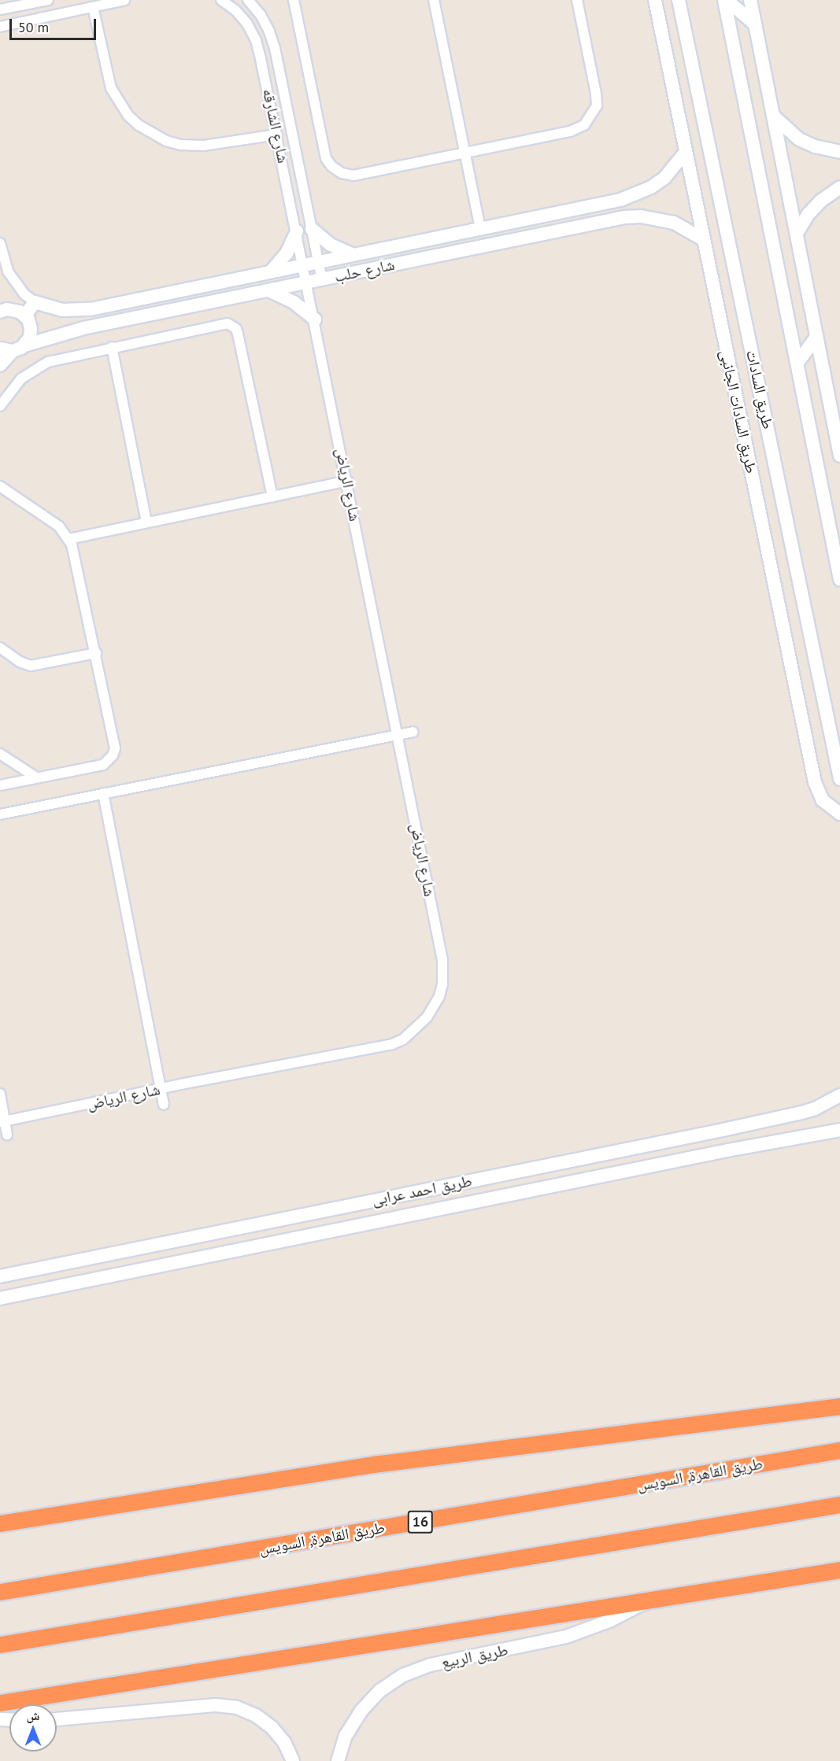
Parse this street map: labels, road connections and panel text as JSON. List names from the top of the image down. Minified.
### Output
{"streets":{"highway":["طريق القاهرة, السويس","16"],"street":["شارع الشارقه","شارع حلب","طريق السادات","طريق السادات الجانبى","شارع الرياض","طريق احمد عرابى","طريق الربيع"]},"crossings":[["شارع الشارقه","شارع حلب"],["شارع الشارقه","شارع الرياض"],["شارع حلب","طريق السادات الجانبى"],["شارع حلب","شارع الرياض"]],"scale_bar":"50 m","north":"top"}
